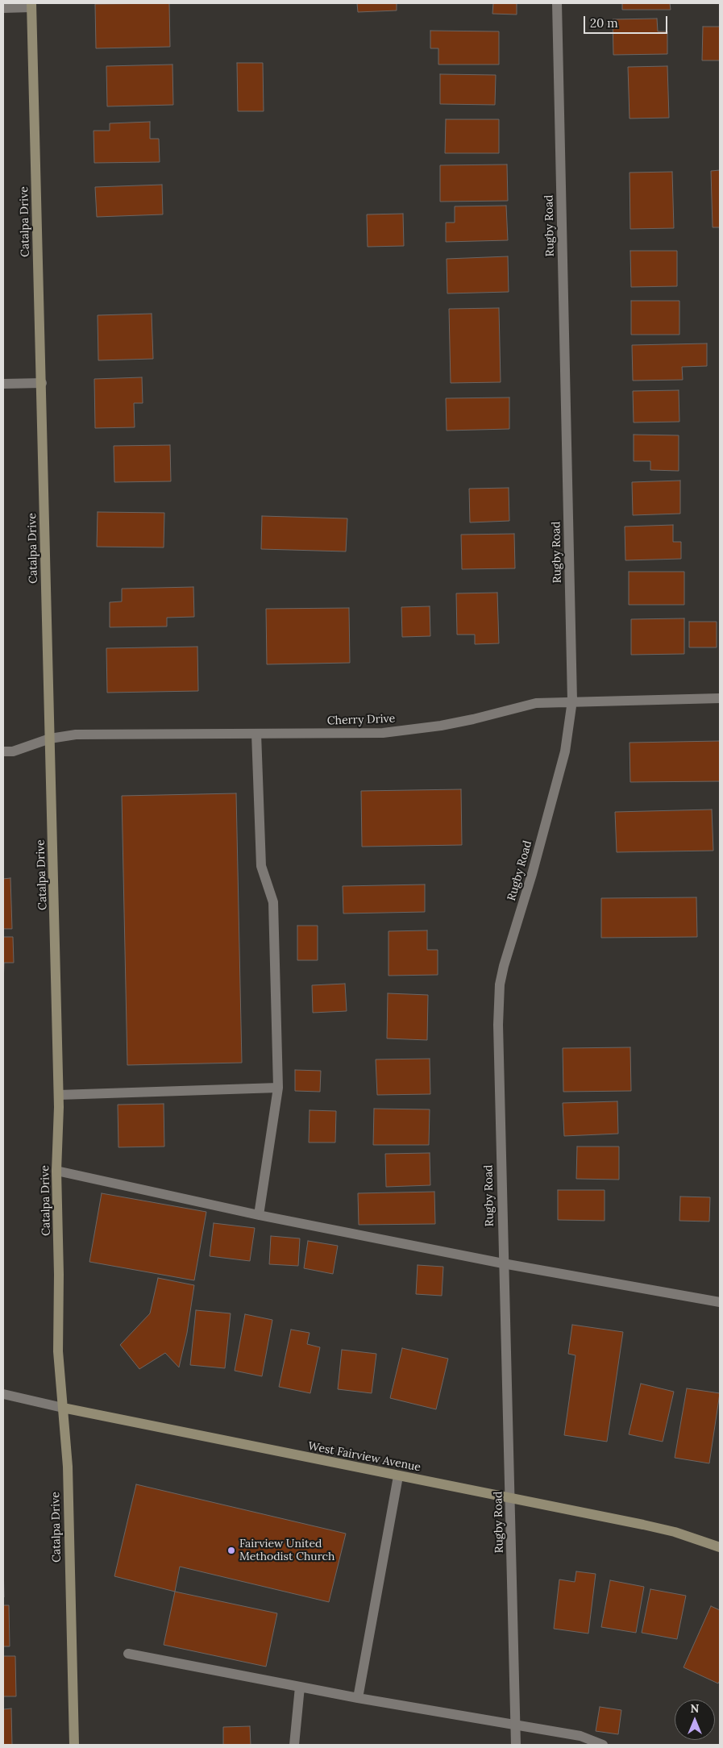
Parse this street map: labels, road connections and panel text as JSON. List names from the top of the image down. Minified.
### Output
{"streets":{"street":["Catalpa Drive","Rugby Road","Cherry Drive","West Fairview Avenue"]},"crossings":[["Catalpa Drive","Cherry Drive"],["Catalpa Drive","West Fairview Avenue"],["Rugby Road","Cherry Drive"],["Rugby Road","West Fairview Avenue"]],"places":["Fairview United Methodist Church"],"scale_bar":"20 m","north":"top"}
